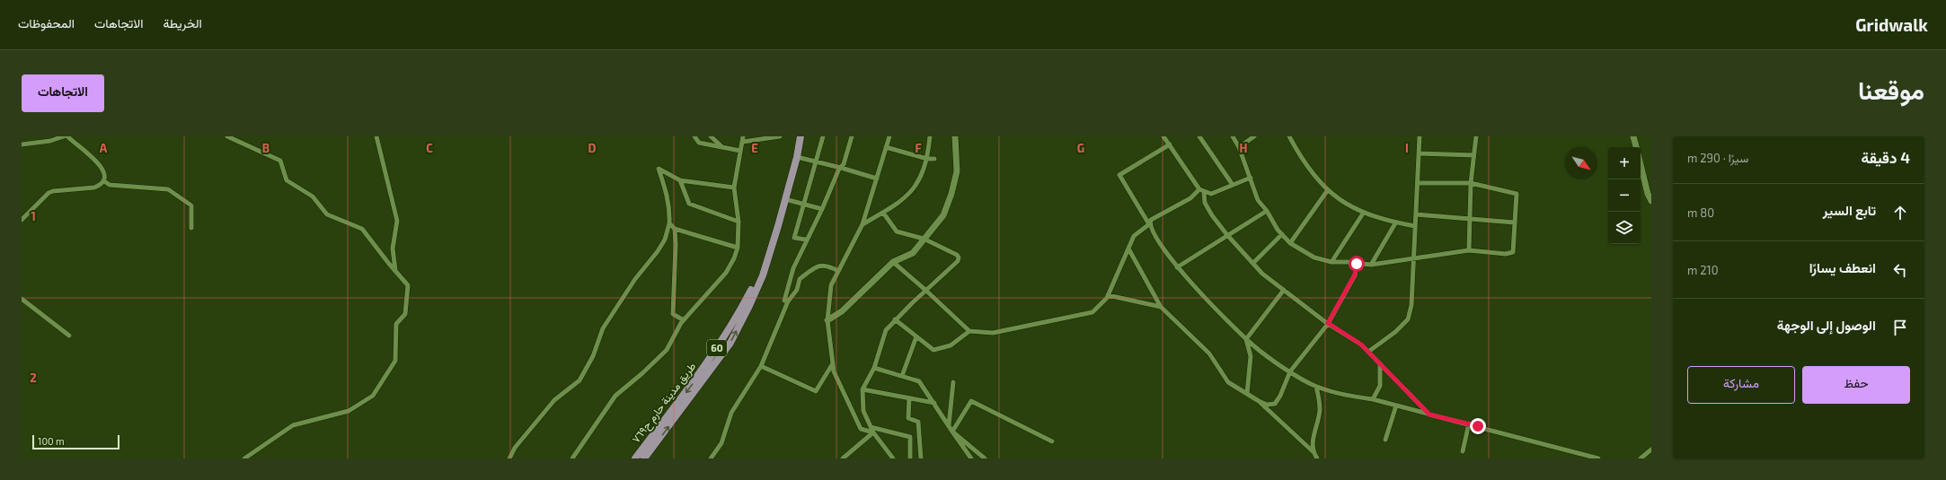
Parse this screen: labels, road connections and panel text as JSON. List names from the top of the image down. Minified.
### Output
{"streets":{"main road":["60","طريق مدينة حارم ح٧٦٩"]},"crossings":[["60","طريق مدينة حارم ح٧٦٩"]],"scale_bar":"100 m","north":"bottom right","page":{"header":"Gridwalk","nav":["الخريطة","الاتجاهات","المحفوظات"],"title":"موقعنا","buttons":["الاتجاهات",["حفظ","مشاركة"]],"heading":["4 دقيقة","سيرًا · 290 m"],"map_buttons":["+","−"],"list":[["تابع السير","80 m"],["انعطف يسارًا","210 m"],"الوصول إلى الوجهة"],"scale":"100 m"},"grid":{"columns":["A","B","C","D","E","F","G","H","I"],"rows":["1","2"]}}
